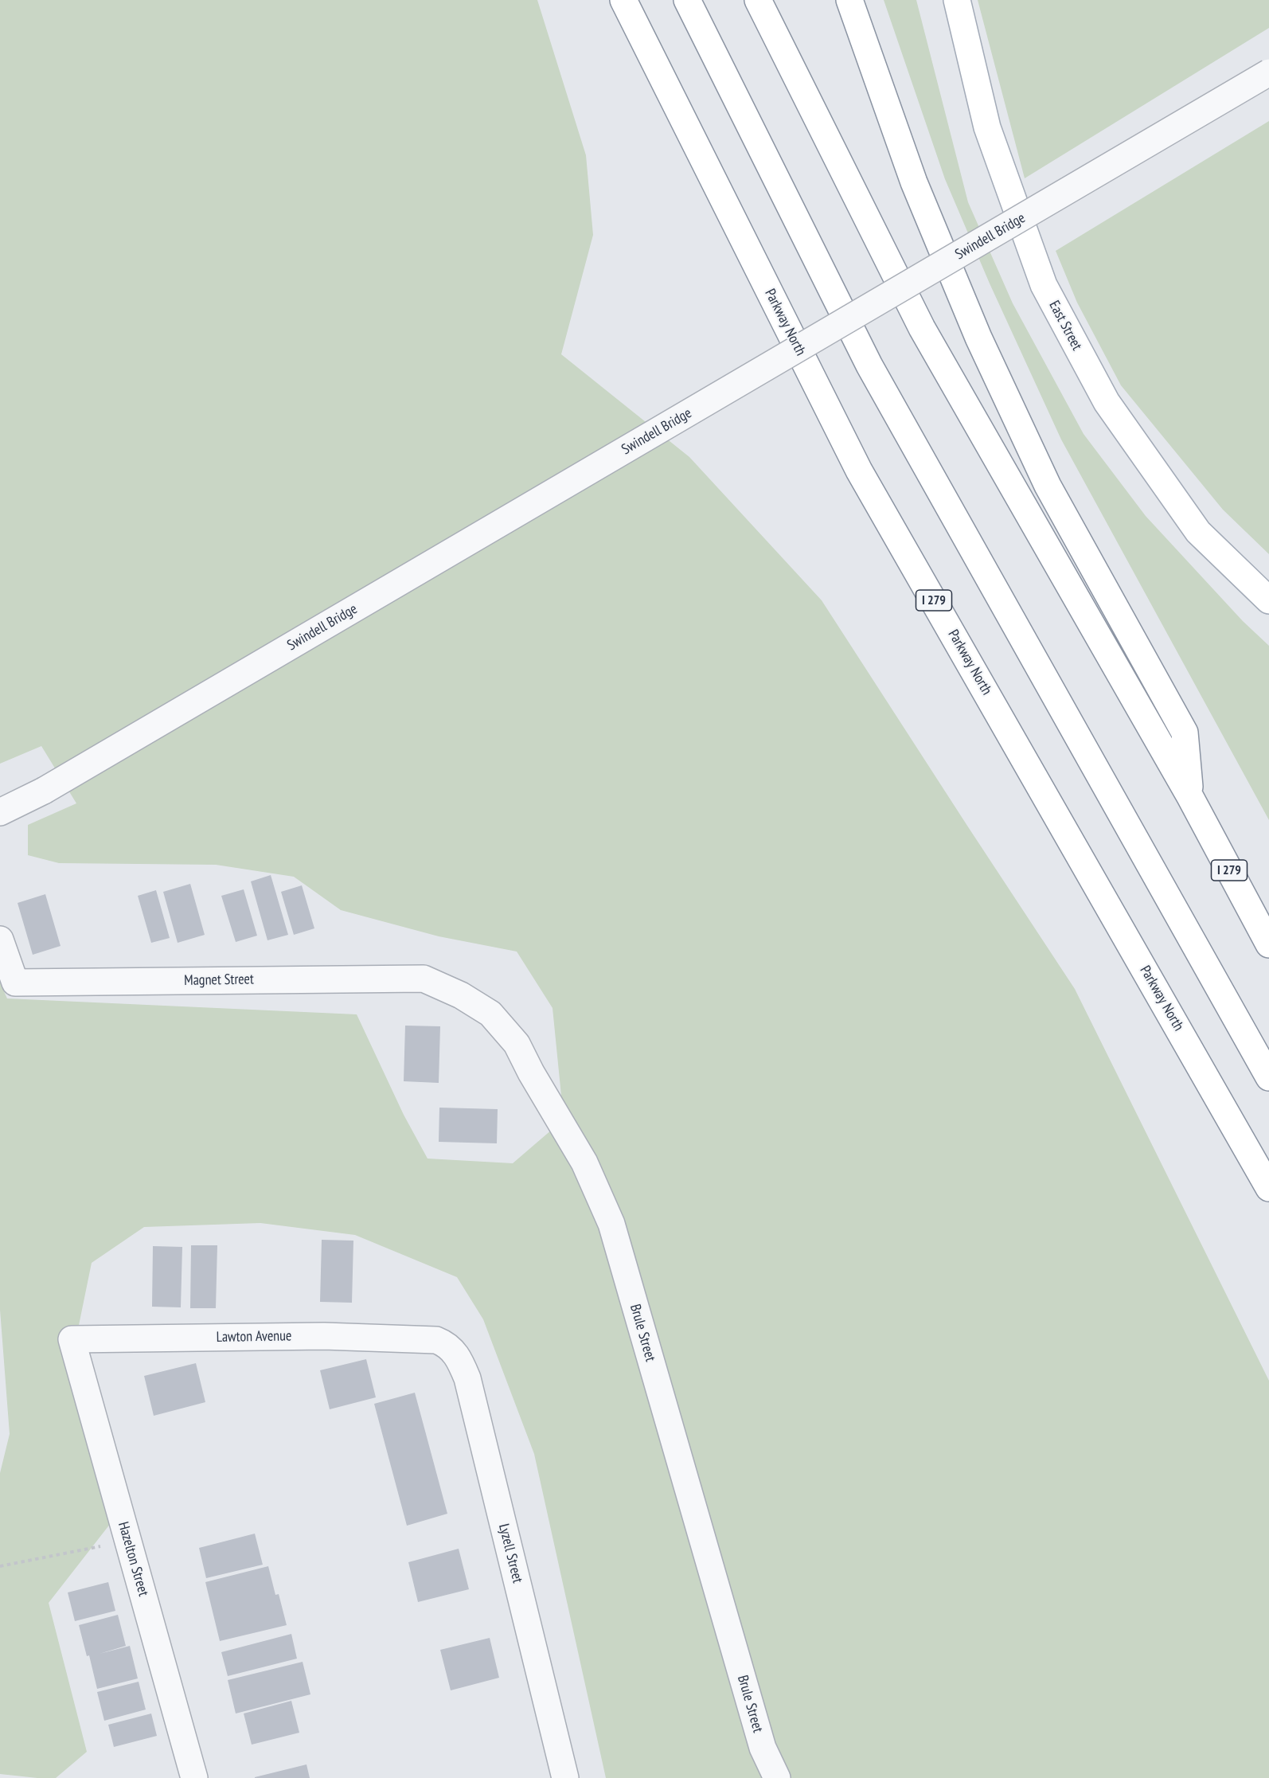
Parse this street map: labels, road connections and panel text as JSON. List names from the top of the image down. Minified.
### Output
{"streets":{"main road":["Parkway North","East Street","I 279"],"street":["Swindell Bridge","Magnet Street","Brule Street","Lawton Avenue","Lyzell Street","Hazelton Street"]},"crossings":[["Magnet Street","Brule Street"],["Lawton Avenue","Lyzell Street"],["Lawton Avenue","Hazelton Street"]]}
